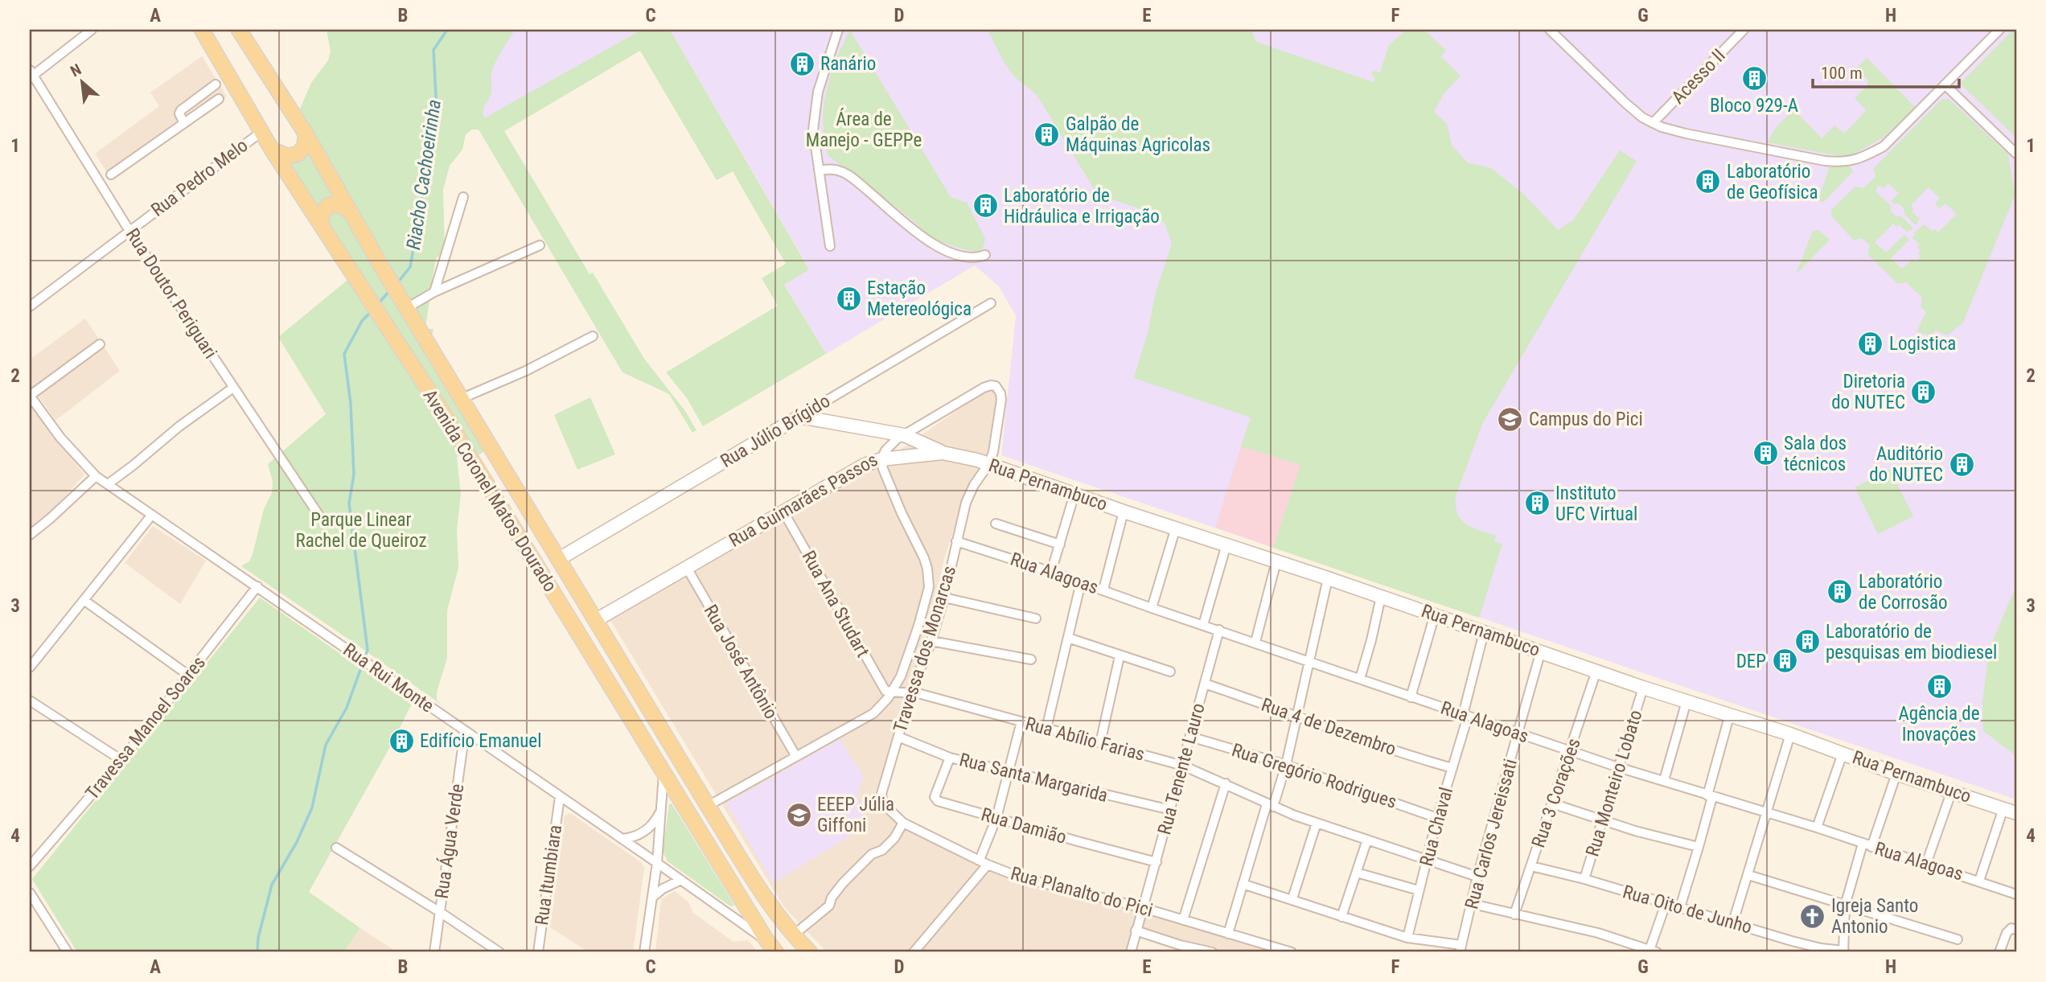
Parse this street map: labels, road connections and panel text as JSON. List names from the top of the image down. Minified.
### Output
{"streets":{"main road":["Avenida Coronel Matos Dourado"],"street":["Acesso II","Rua Pedro Melo","Rua Doutor Periguari","Rua Júlio Brígido","Rua Pernambuco","Rua Guimarães Passos","Rua Alagoas","Rua Ana Studart","Travessa dos Monarcas","Rua José Antônio","Rua Rui Monte","Rua 4 de Dezembro","Travessa Manoel Soares","Rua Abílio Farias","Rua Tenente Lauro","Rua Gregório Rodrigues","Rua Santa Margarida","Rua Monteiro Lobato","Rua 3 Corações","Rua Damião","Rua Chaval","Rua Carlos Jereissati","Rua Água Verde","Rua Itumbiara","Rua Planalto do Pici","Rua Oito de Junho"]},"crossings":[["Rua Pedro Melo","Rua Doutor Periguari"],["Rua Pedro Melo","Avenida Coronel Matos Dourado"],["Rua Júlio Brígido","Rua Pernambuco"],["Rua Júlio Brígido","Avenida Coronel Matos Dourado"],["Rua Pernambuco","Rua Guimarães Passos"],["Rua Pernambuco","Travessa dos Monarcas"],["Rua Pernambuco","Rua Monteiro Lobato"],["Rua Pernambuco","Rua 3 Corações"],["Rua Pernambuco","Rua Chaval"],["Rua Pernambuco","Rua Carlos Jereissati"],["Avenida Coronel Matos Dourado","Rua Guimarães Passos"],["Avenida Coronel Matos Dourado","Rua Rui Monte"],["Rua Guimarães Passos","Rua Ana Studart"],["Rua Guimarães Passos","Travessa dos Monarcas"],["Rua Guimarães Passos","Rua José Antônio"],["Rua Alagoas","Travessa dos Monarcas"],["Rua Alagoas","Rua Tenente Lauro"],["Rua Alagoas","Rua Monteiro Lobato"],["Rua Alagoas","Rua 3 Corações"],["Rua Alagoas","Rua Chaval"],["Rua Alagoas","Rua Carlos Jereissati"],["Rua Ana Studart","Rua Abílio Farias"],["Travessa dos Monarcas","Rua Abílio Farias"],["Travessa dos Monarcas","Rua Santa Margarida"],["Travessa dos Monarcas","Rua Planalto do Pici"],["Rua Rui Monte","Travessa Manoel Soares"],["Rua Rui Monte","Rua Água Verde"],["Rua Rui Monte","Rua Itumbiara"],["Rua 4 de Dezembro","Rua Tenente Lauro"],["Rua 4 de Dezembro","Rua Chaval"],["Rua Abílio Farias","Rua Tenente Lauro"],["Rua Abílio Farias","Rua Chaval"],["Rua Abílio Farias","Rua Carlos Jereissati"],["Rua Tenente Lauro","Rua Gregório Rodrigues"],["Rua Tenente Lauro","Rua Santa Margarida"],["Rua Tenente Lauro","Rua Damião"],["Rua Tenente Lauro","Rua Planalto do Pici"],["Rua Gregório Rodrigues","Rua Chaval"],["Rua Santa Margarida","Rua Damião"],["Rua Monteiro Lobato","Rua Oito de Junho"],["Rua 3 Corações","Rua Oito de Junho"]],"water":["Riacho Cachoeirinha"],"parks":["Área de Manejo - GEPPe","Parque Linear Rachel de Queiroz"],"places":{"building":["Ranário","Bloco 929-A","Galpão de Máquinas Agricolas","Laboratório de Geofísica","Laboratório de Hidráulica e Irrigação","Estação Metereológica","Logistica","Diretoria do NUTEC","Sala dos técnicos","Auditório do NUTEC","Instituto UFC Virtual","Laboratório de Corrosão","Laboratório de pesquisas em biodiesel","DEP","Agência de Inovações","Edifício Emanuel"],"school or university":["Campus do Pici","EEEP Júlia Giffoni"],"church":["Igreja Santo Antonio"]},"scale_bar":"100 m","north":"top left","grid":{"columns":["A","B","C","D","E","F","G","H"],"rows":["1","2","3","4"]}}
